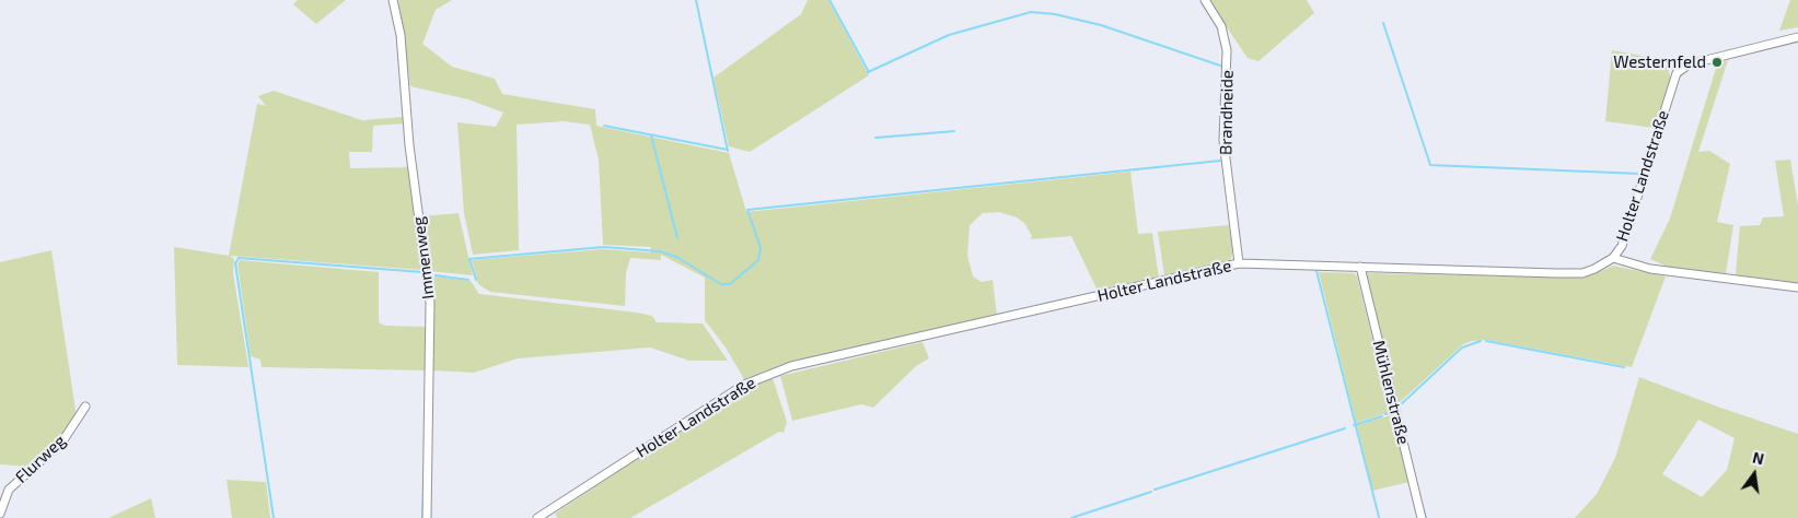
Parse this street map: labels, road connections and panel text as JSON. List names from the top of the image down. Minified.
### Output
{"streets":{"street":["Brandheide","Holter Landstraße","Immenweg","Mühlenstraße","Flurweg"]},"crossings":[["Brandheide","Holter Landstraße"],["Holter Landstraße","Mühlenstraße"]],"places":["Westernfeld"],"north":"top"}
